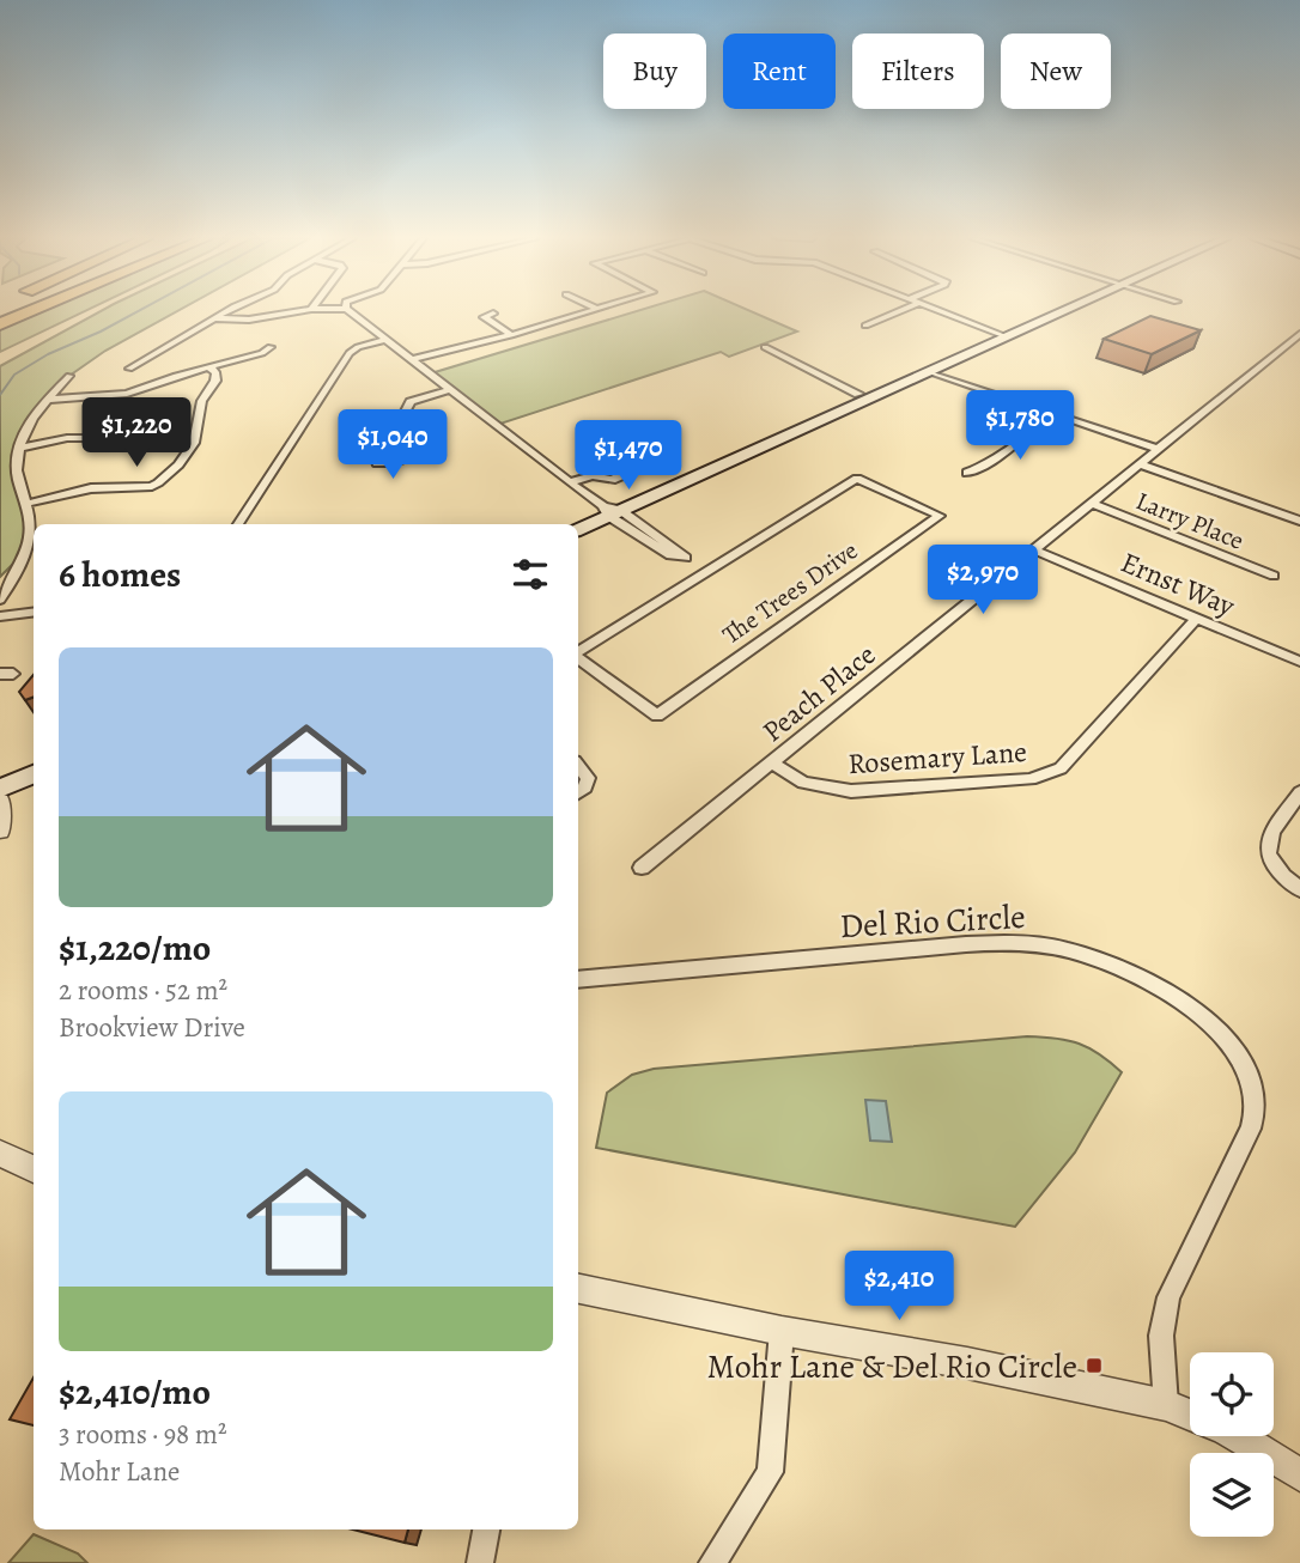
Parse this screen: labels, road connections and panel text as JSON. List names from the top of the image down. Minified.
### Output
{"streets":{"street":["Larry Place","Ernst Way","The Trees Drive","Peach Place","Rosemary Lane","Del Rio Circle"]},"crossings":[["Larry Place","Peach Place"],["Ernst Way","Peach Place"],["Ernst Way","Rosemary Lane"],["Peach Place","Rosemary Lane"]],"places":{"transit":["Mohr Lane & Del Rio Circle"]},"page":{"chip":["Buy","Rent","Filters","New"],"price":["$1,780","$1,220","$1,040","$1,470","$2,970","$2,410"],"heading":"6 homes","list":[{"name":"$1,220/mo","note":"2 rooms · 52 m² · Brookview Drive"},{"name":"$2,410/mo","note":"3 rooms · 98 m² · Mohr Lane"}]}}
